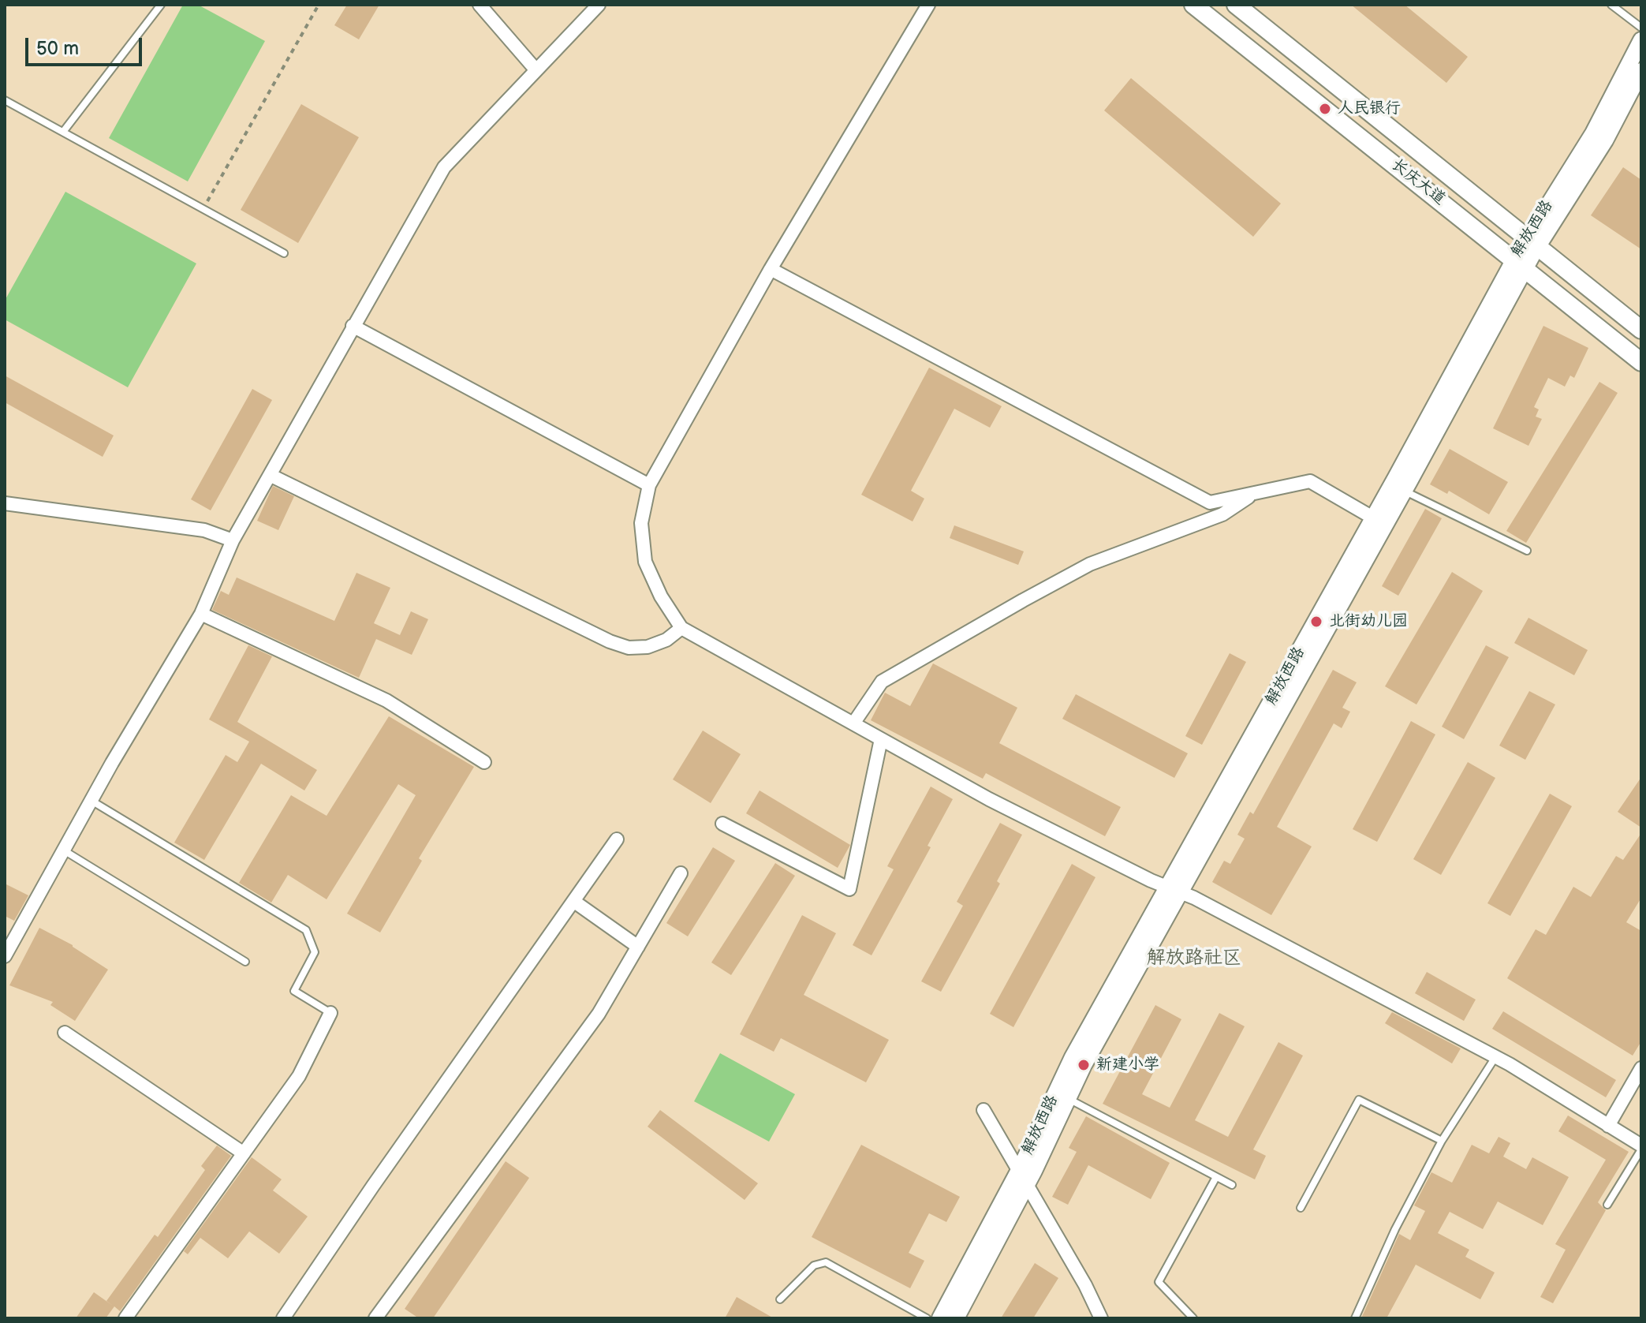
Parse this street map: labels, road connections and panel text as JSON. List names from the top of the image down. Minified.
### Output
{"streets":{"main road":["长庆大道"],"street":["解放西路"]},"crossings":[["长庆大道","解放西路"]],"districts":["解放路社区"],"places":["人民银行","北街幼儿园","新建小学"],"scale_bar":"50 m"}
